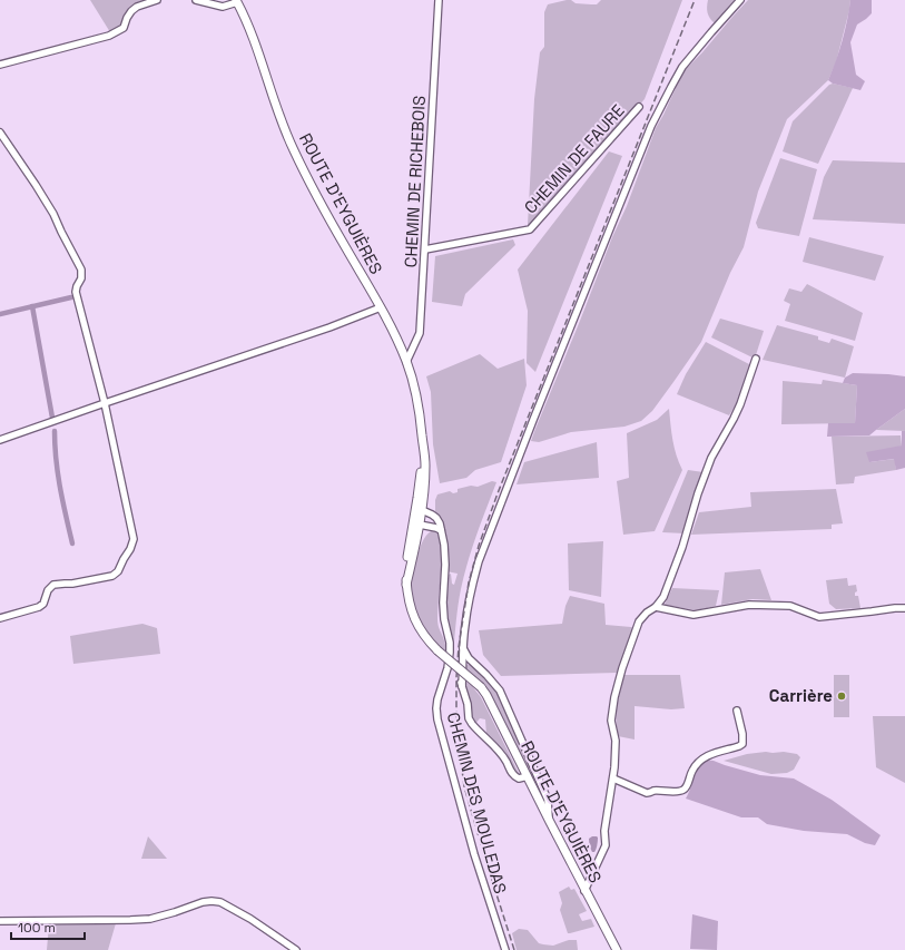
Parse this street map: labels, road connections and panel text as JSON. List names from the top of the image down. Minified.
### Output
{"streets":{"main road":["ROUTE D'EYGUIÈRES"],"street":["CHEMIN DE FAURE","CHEMIN DE RICHEBOIS","CHEMIN DES MOULEDAS"]},"crossings":[["CHEMIN DE FAURE","CHEMIN DE RICHEBOIS"],["CHEMIN DE RICHEBOIS","ROUTE D'EYGUIÈRES"],["ROUTE D'EYGUIÈRES","CHEMIN DES MOULEDAS"]],"places":["Carrière"],"scale_bar":"100 m"}
